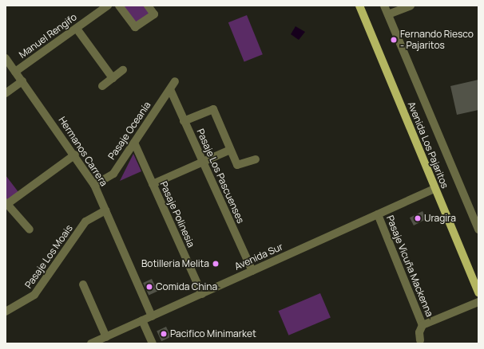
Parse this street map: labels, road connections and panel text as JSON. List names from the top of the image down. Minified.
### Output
{"streets":{"main road":["Avenida Los Pajaritos"],"street":["Manuel Rengifo","Pasaje Oceanía","Hermanos Carrera","Pasaje Los Pascuenses","Pasaje Polinesia","Pasaje Los Moais","Avenida Sur","Pasaje Vicuña Mackenna"]},"crossings":[["Manuel Rengifo","Hermanos Carrera"],["Pasaje Oceanía","Hermanos Carrera"],["Pasaje Oceanía","Pasaje Los Pascuenses"],["Pasaje Oceanía","Pasaje Polinesia"],["Avenida Los Pajaritos","Avenida Sur"],["Hermanos Carrera","Pasaje Los Moais"],["Hermanos Carrera","Avenida Sur"],["Pasaje Los Pascuenses","Avenida Sur"],["Pasaje Polinesia","Avenida Sur"],["Avenida Sur","Pasaje Vicuña Mackenna"]],"places":["Fernando Riesco - Pajaritos","Uragira","Botilleria Melita","Comida China","Pacifico Minimarket"]}
